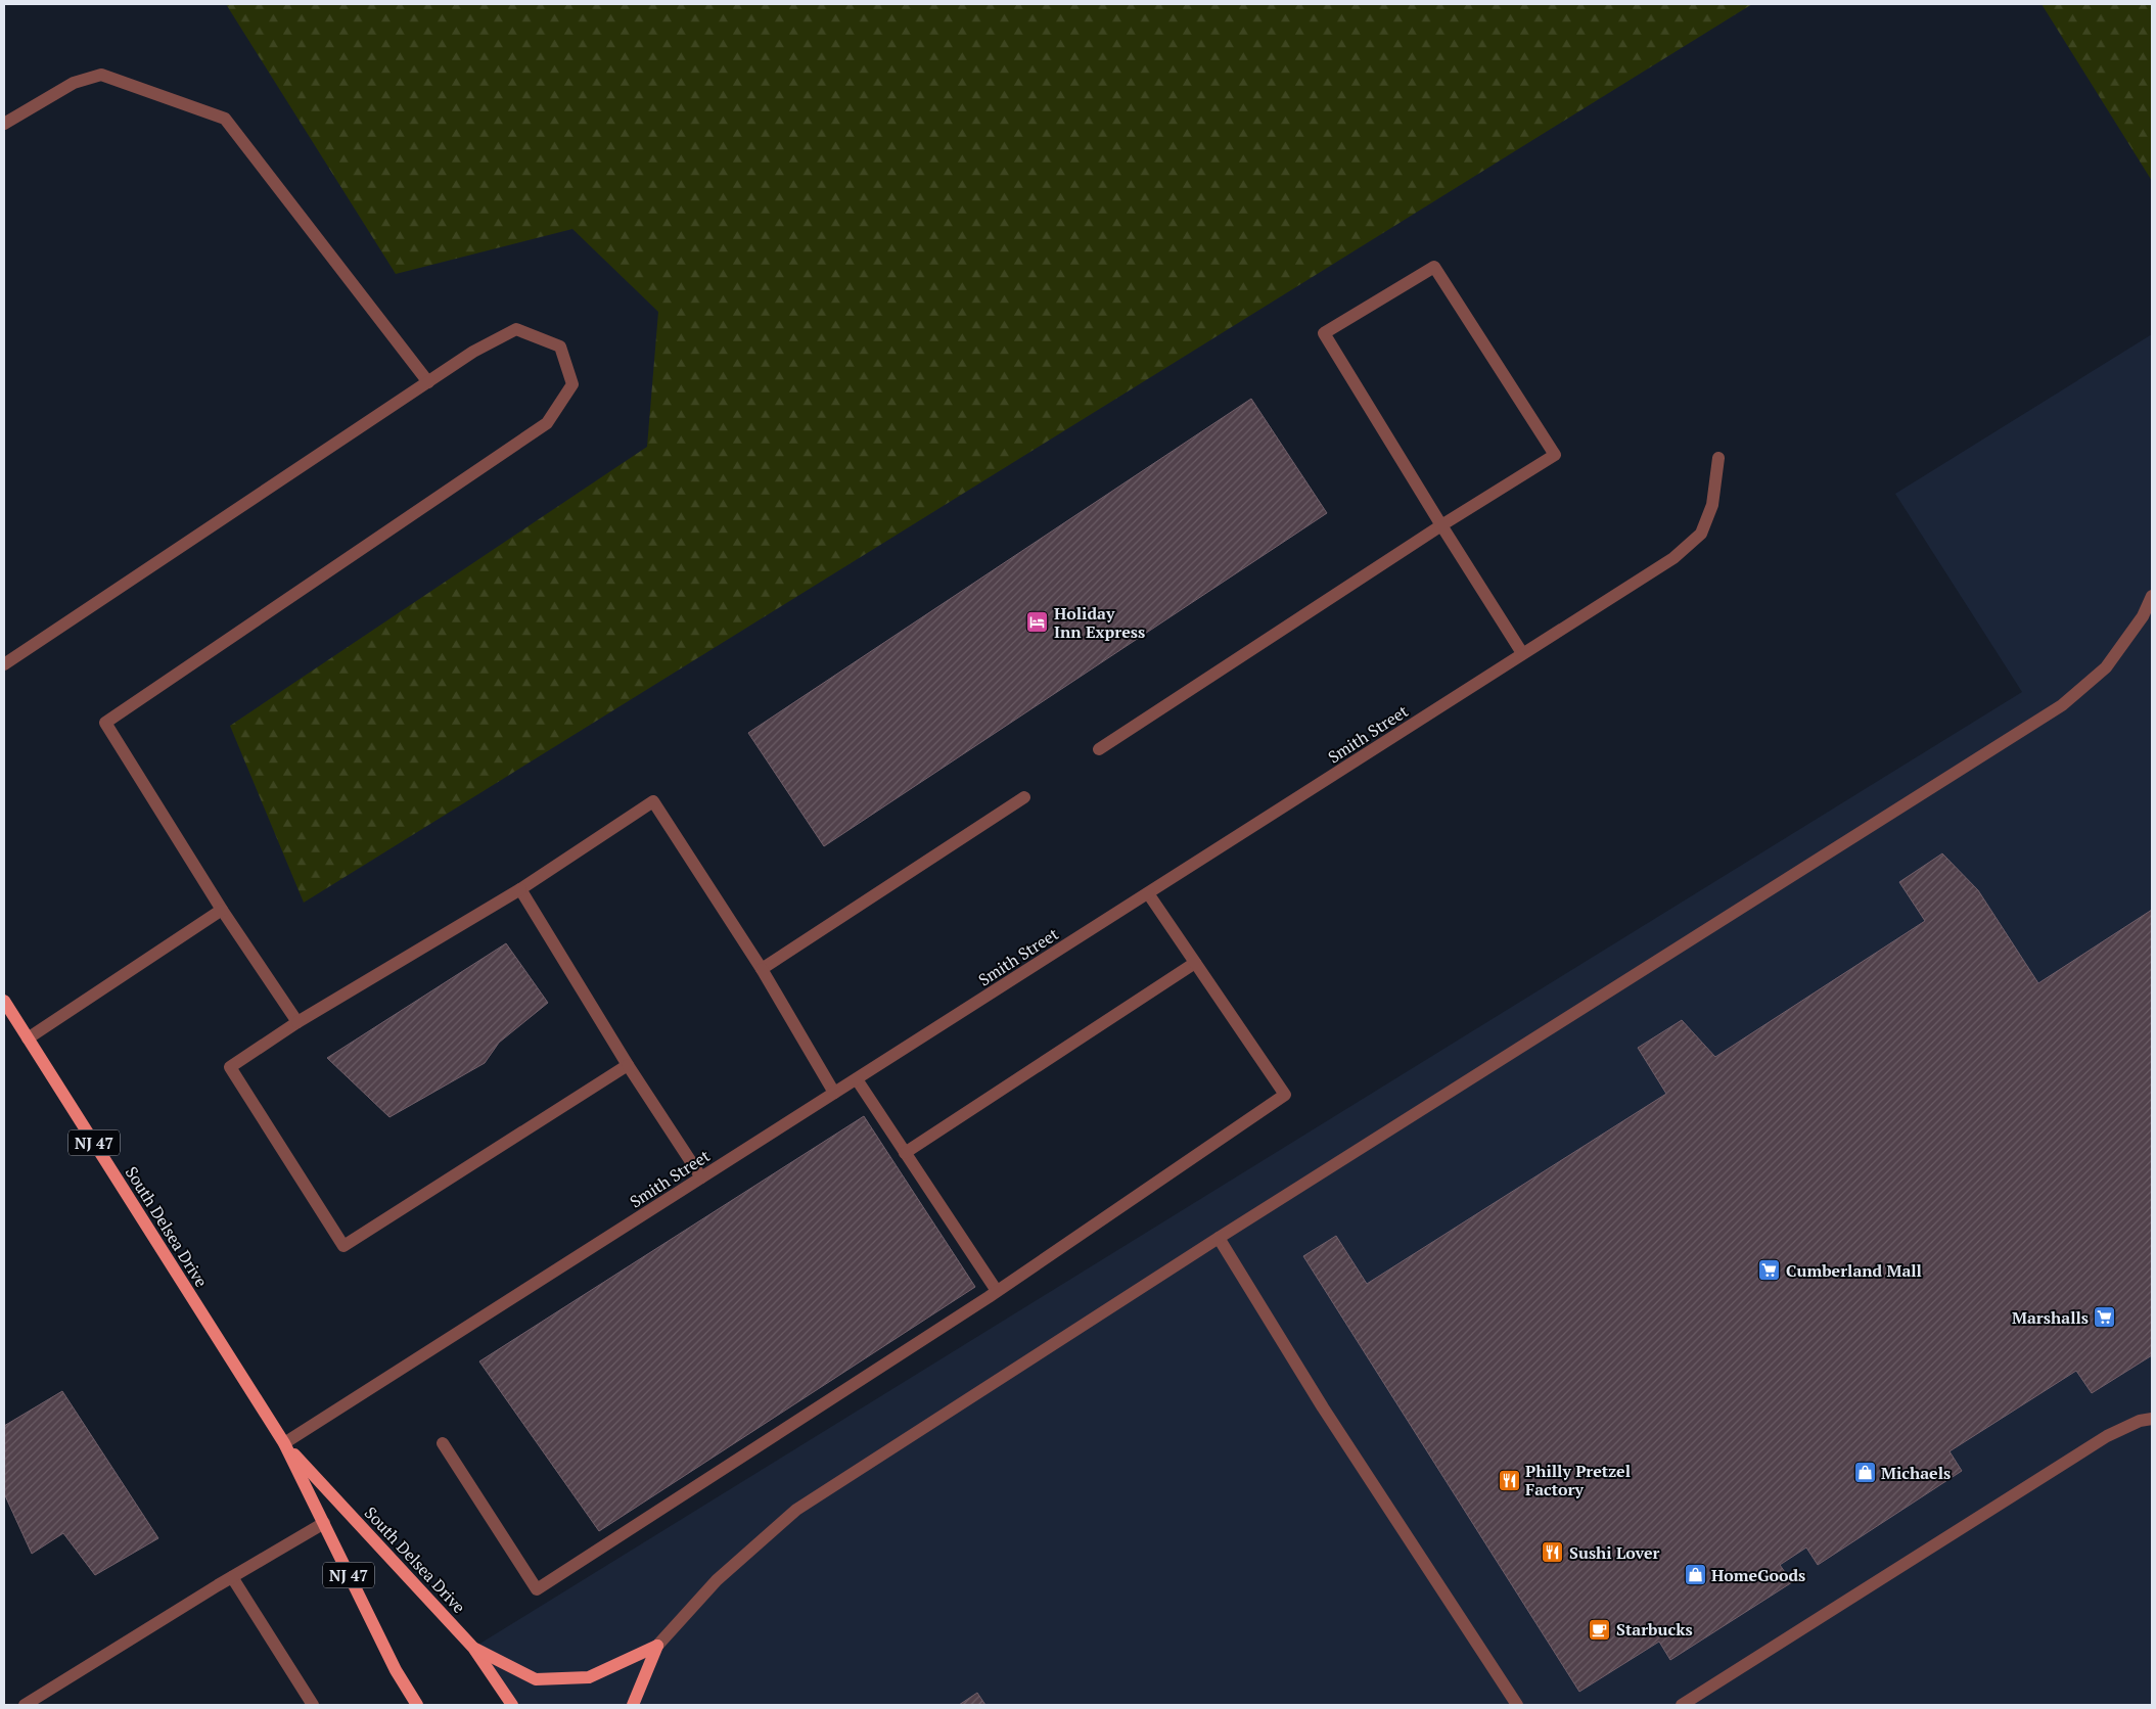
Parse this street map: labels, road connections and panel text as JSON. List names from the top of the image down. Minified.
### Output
{"streets":{"main road":["NJ 47","South Delsea Drive"],"street":["Smith Street"]},"crossings":[["Smith Street","South Delsea Drive"]],"places":{"hotel":["Holiday Inn Express"],"supermarket":["Cumberland Mall","Marshalls"],"shop":["Michaels","HomeGoods"],"restaurant":["Philly Pretzel Factory","Sushi Lover"],"cafe":["Starbucks"]}}
